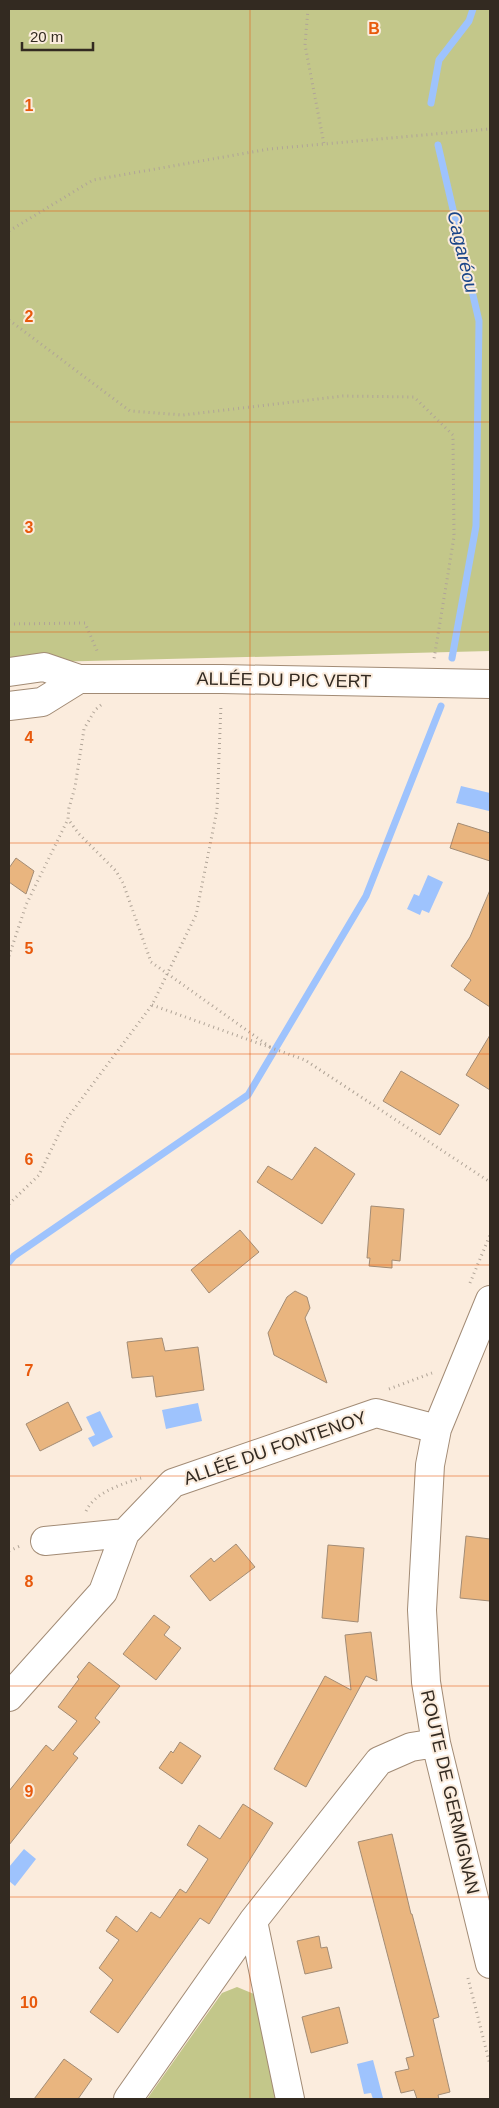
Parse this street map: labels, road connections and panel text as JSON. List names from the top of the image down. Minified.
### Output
{"streets":{"street":["ALLÉE DU PIC VERT","ALLÉE DU FONTENOY","ROUTE DE GERMIGNAN"]},"crossings":[["ALLÉE DU FONTENOY","ROUTE DE GERMIGNAN"]],"water":["Cagaréou"],"scale_bar":"20 m","grid":{"columns":["B"],"rows":["1","2","3","4","5","6","7","8","9","10"]}}
